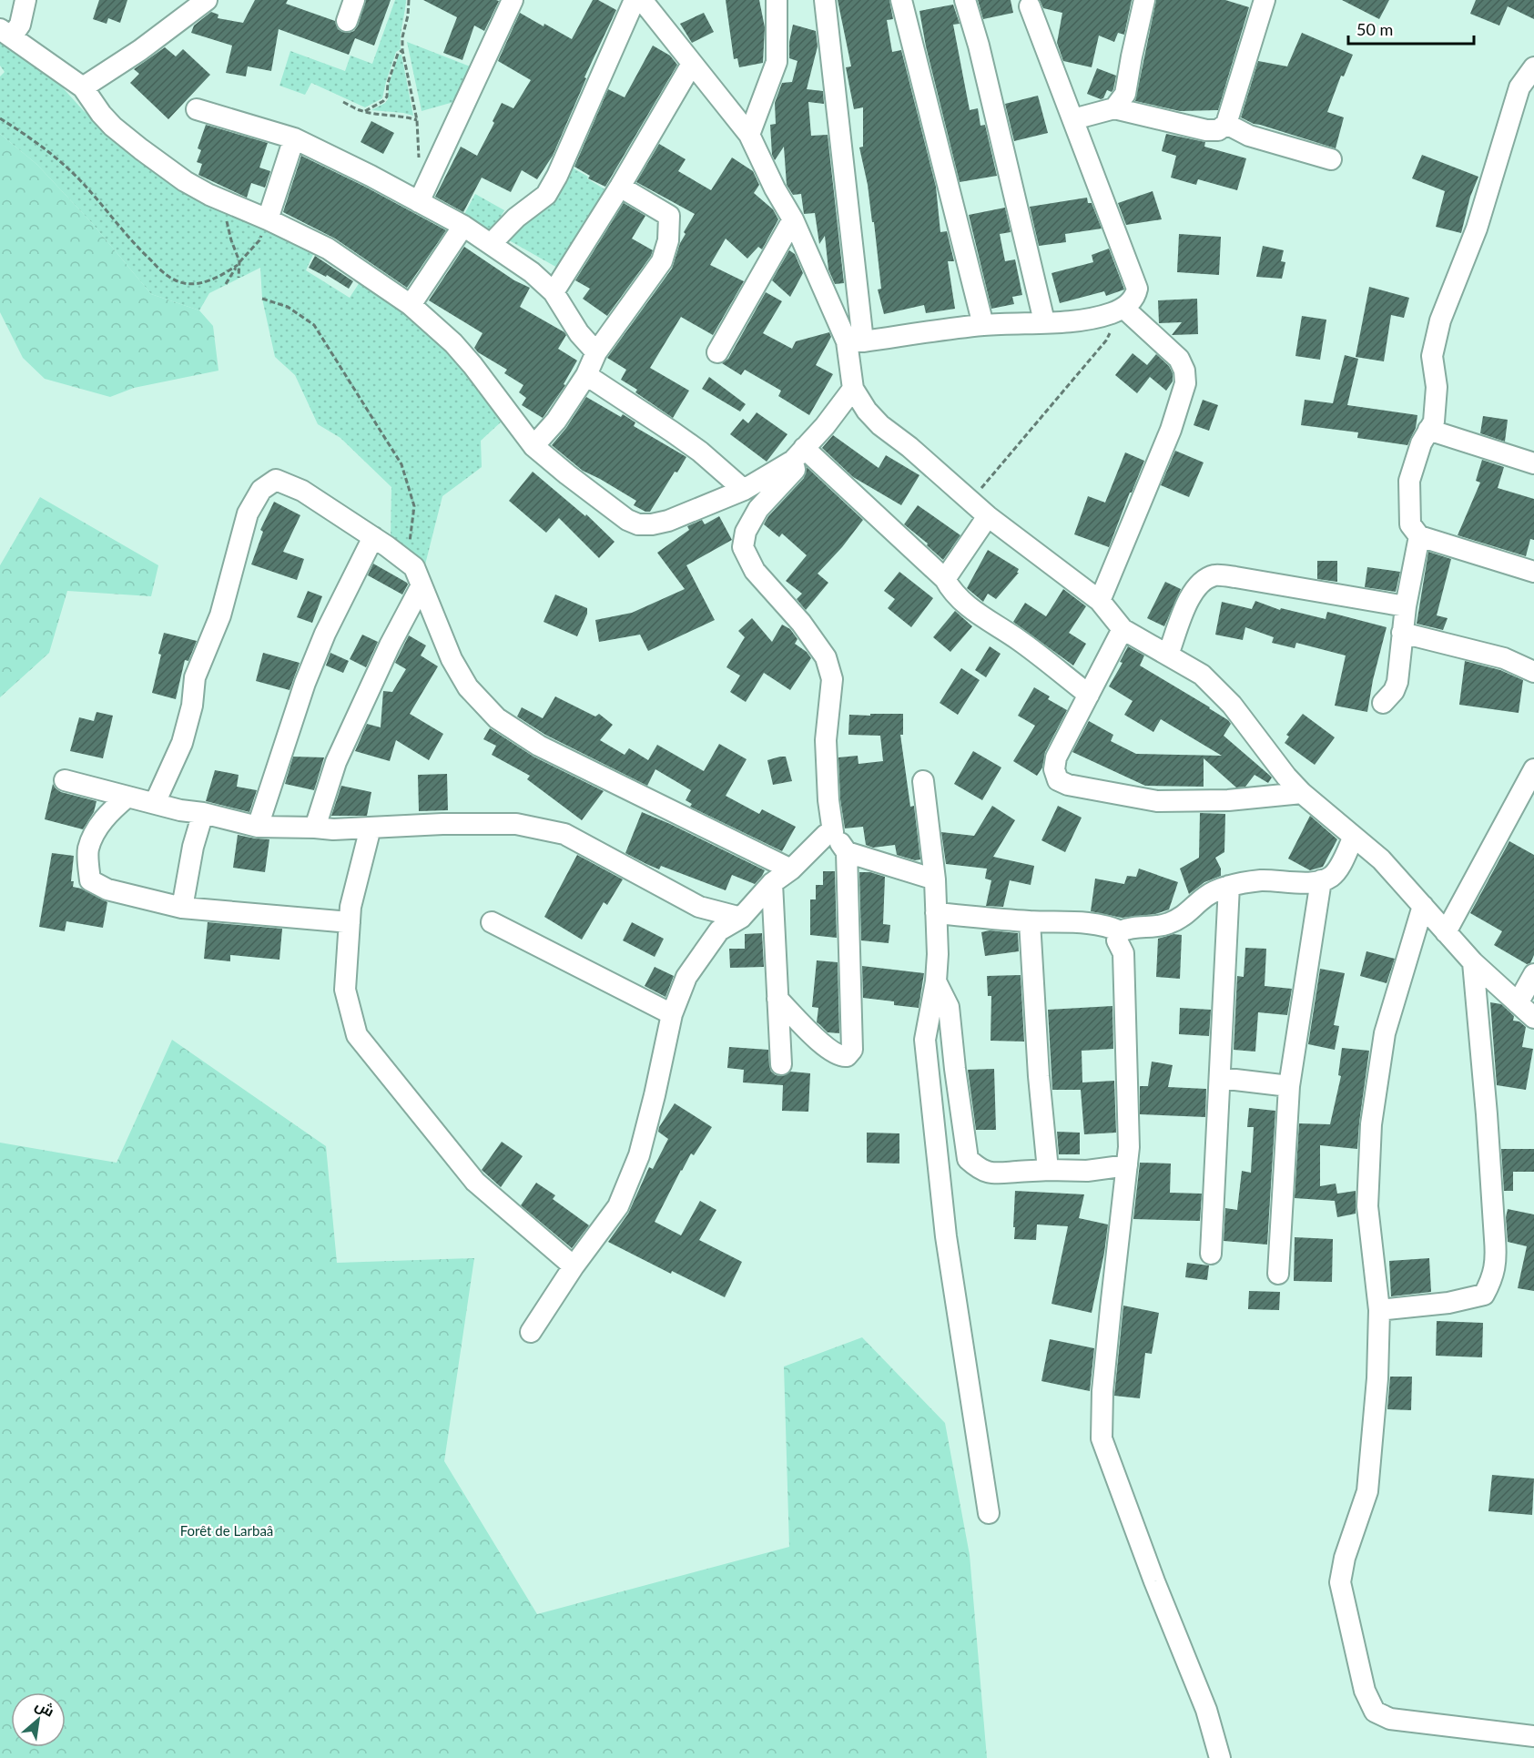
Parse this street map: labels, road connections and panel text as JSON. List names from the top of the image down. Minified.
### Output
{"parks":["Forêt de Larbaâ"],"scale_bar":"50 m","north":"top right"}
